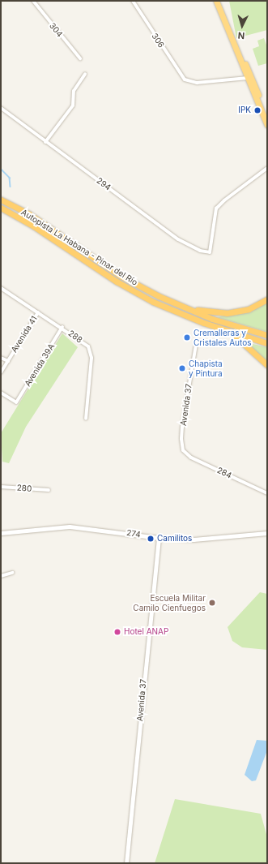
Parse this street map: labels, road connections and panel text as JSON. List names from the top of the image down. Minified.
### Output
{"streets":{"highway":["Autopista La Habana - Pinar del Río"],"street":["304","306","294","Avenida 41","288","Avenida 39A","Avenida 37","284","280","274"]},"crossings":[["Avenida 41","288"],["288","Avenida 39A"],["Avenida 37","284"],["Avenida 37","274"]],"places":["IPK","Cremalleras y Cristales Autos","Chapista y Pintura","Camilitos","Escuela Militar Camilo Cienfuegos","Hotel ANAP"],"north":"bottom"}
